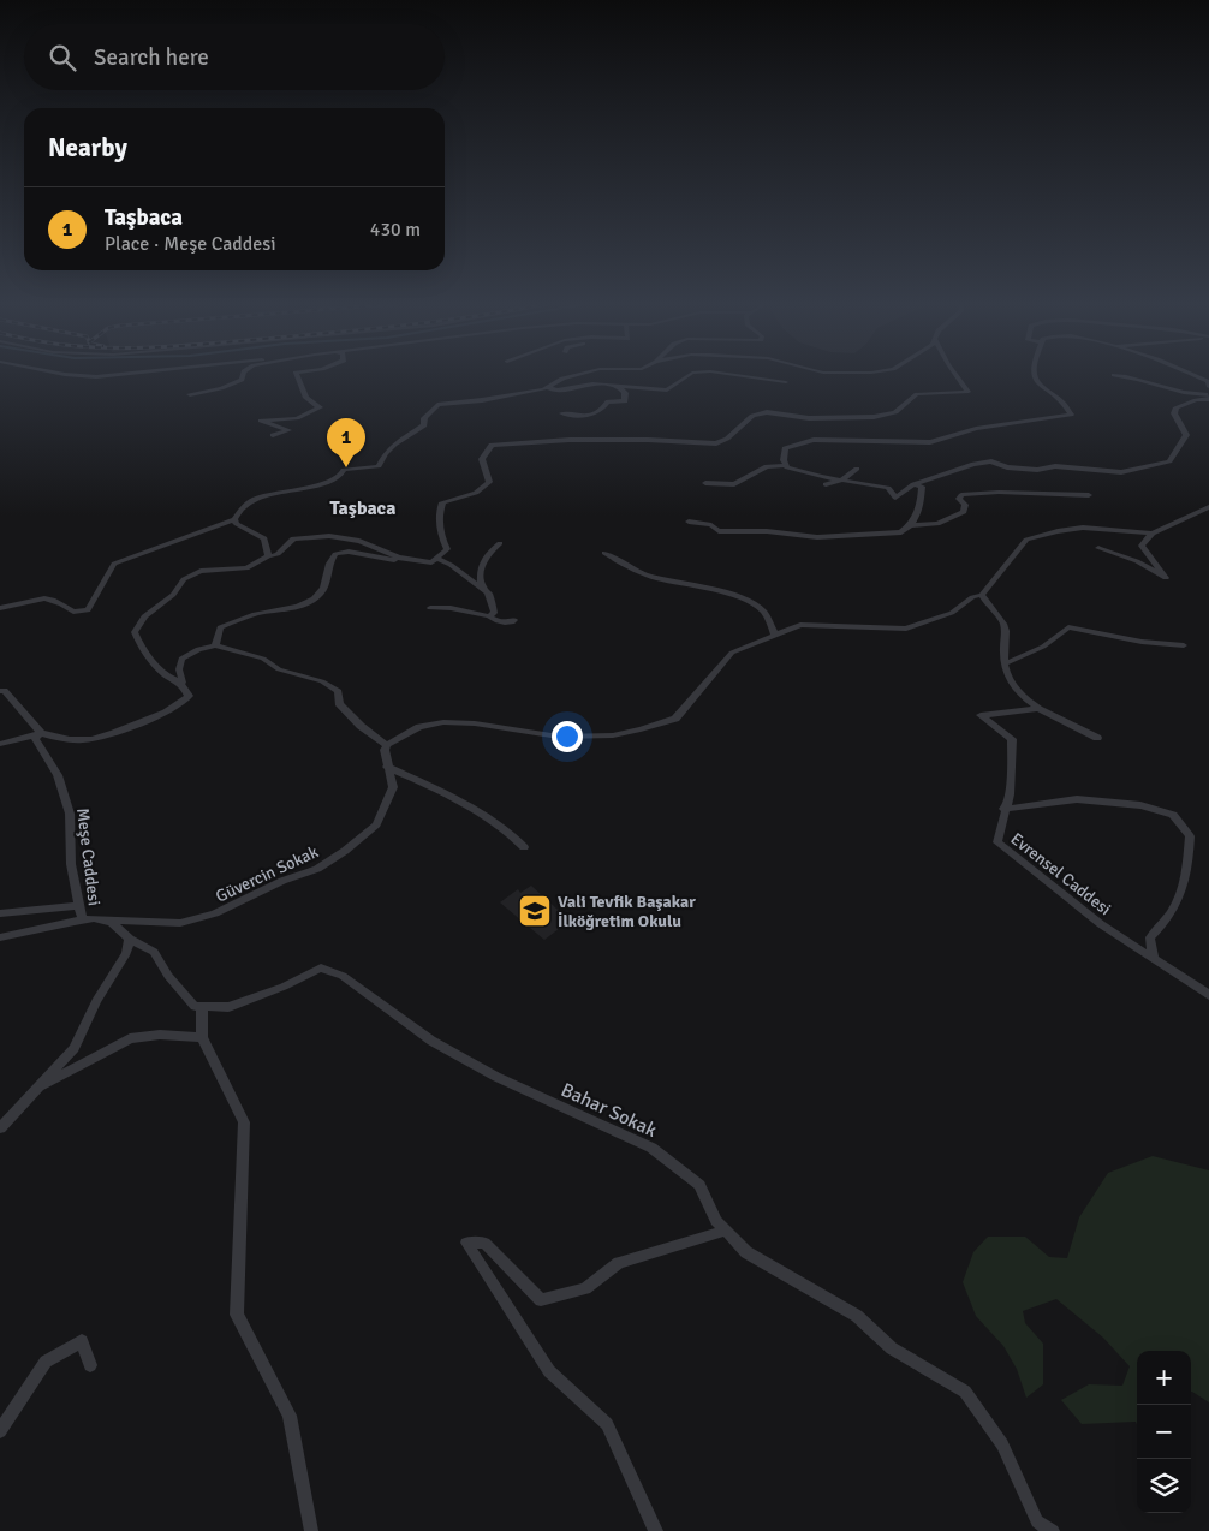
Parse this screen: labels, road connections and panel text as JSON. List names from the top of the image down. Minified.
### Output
{"streets":{"street":["Meşe Caddesi","Güvercin Sokak","Evrensel Caddesi","Bahar Sokak"]},"crossings":[["Meşe Caddesi","Güvercin Sokak"]],"districts":["Taşbaca"],"places":{"school or university":["Vali Tevfik Başakar İlköğretim Okulu"]},"page":{"search":"Search here","heading":"Nearby","list":[{"mark":"1","name":"Taşbaca","note":"Place · Meşe Caddesi","value":"430 m"}],"pins":"1","map_buttons":["+","−"]}}
